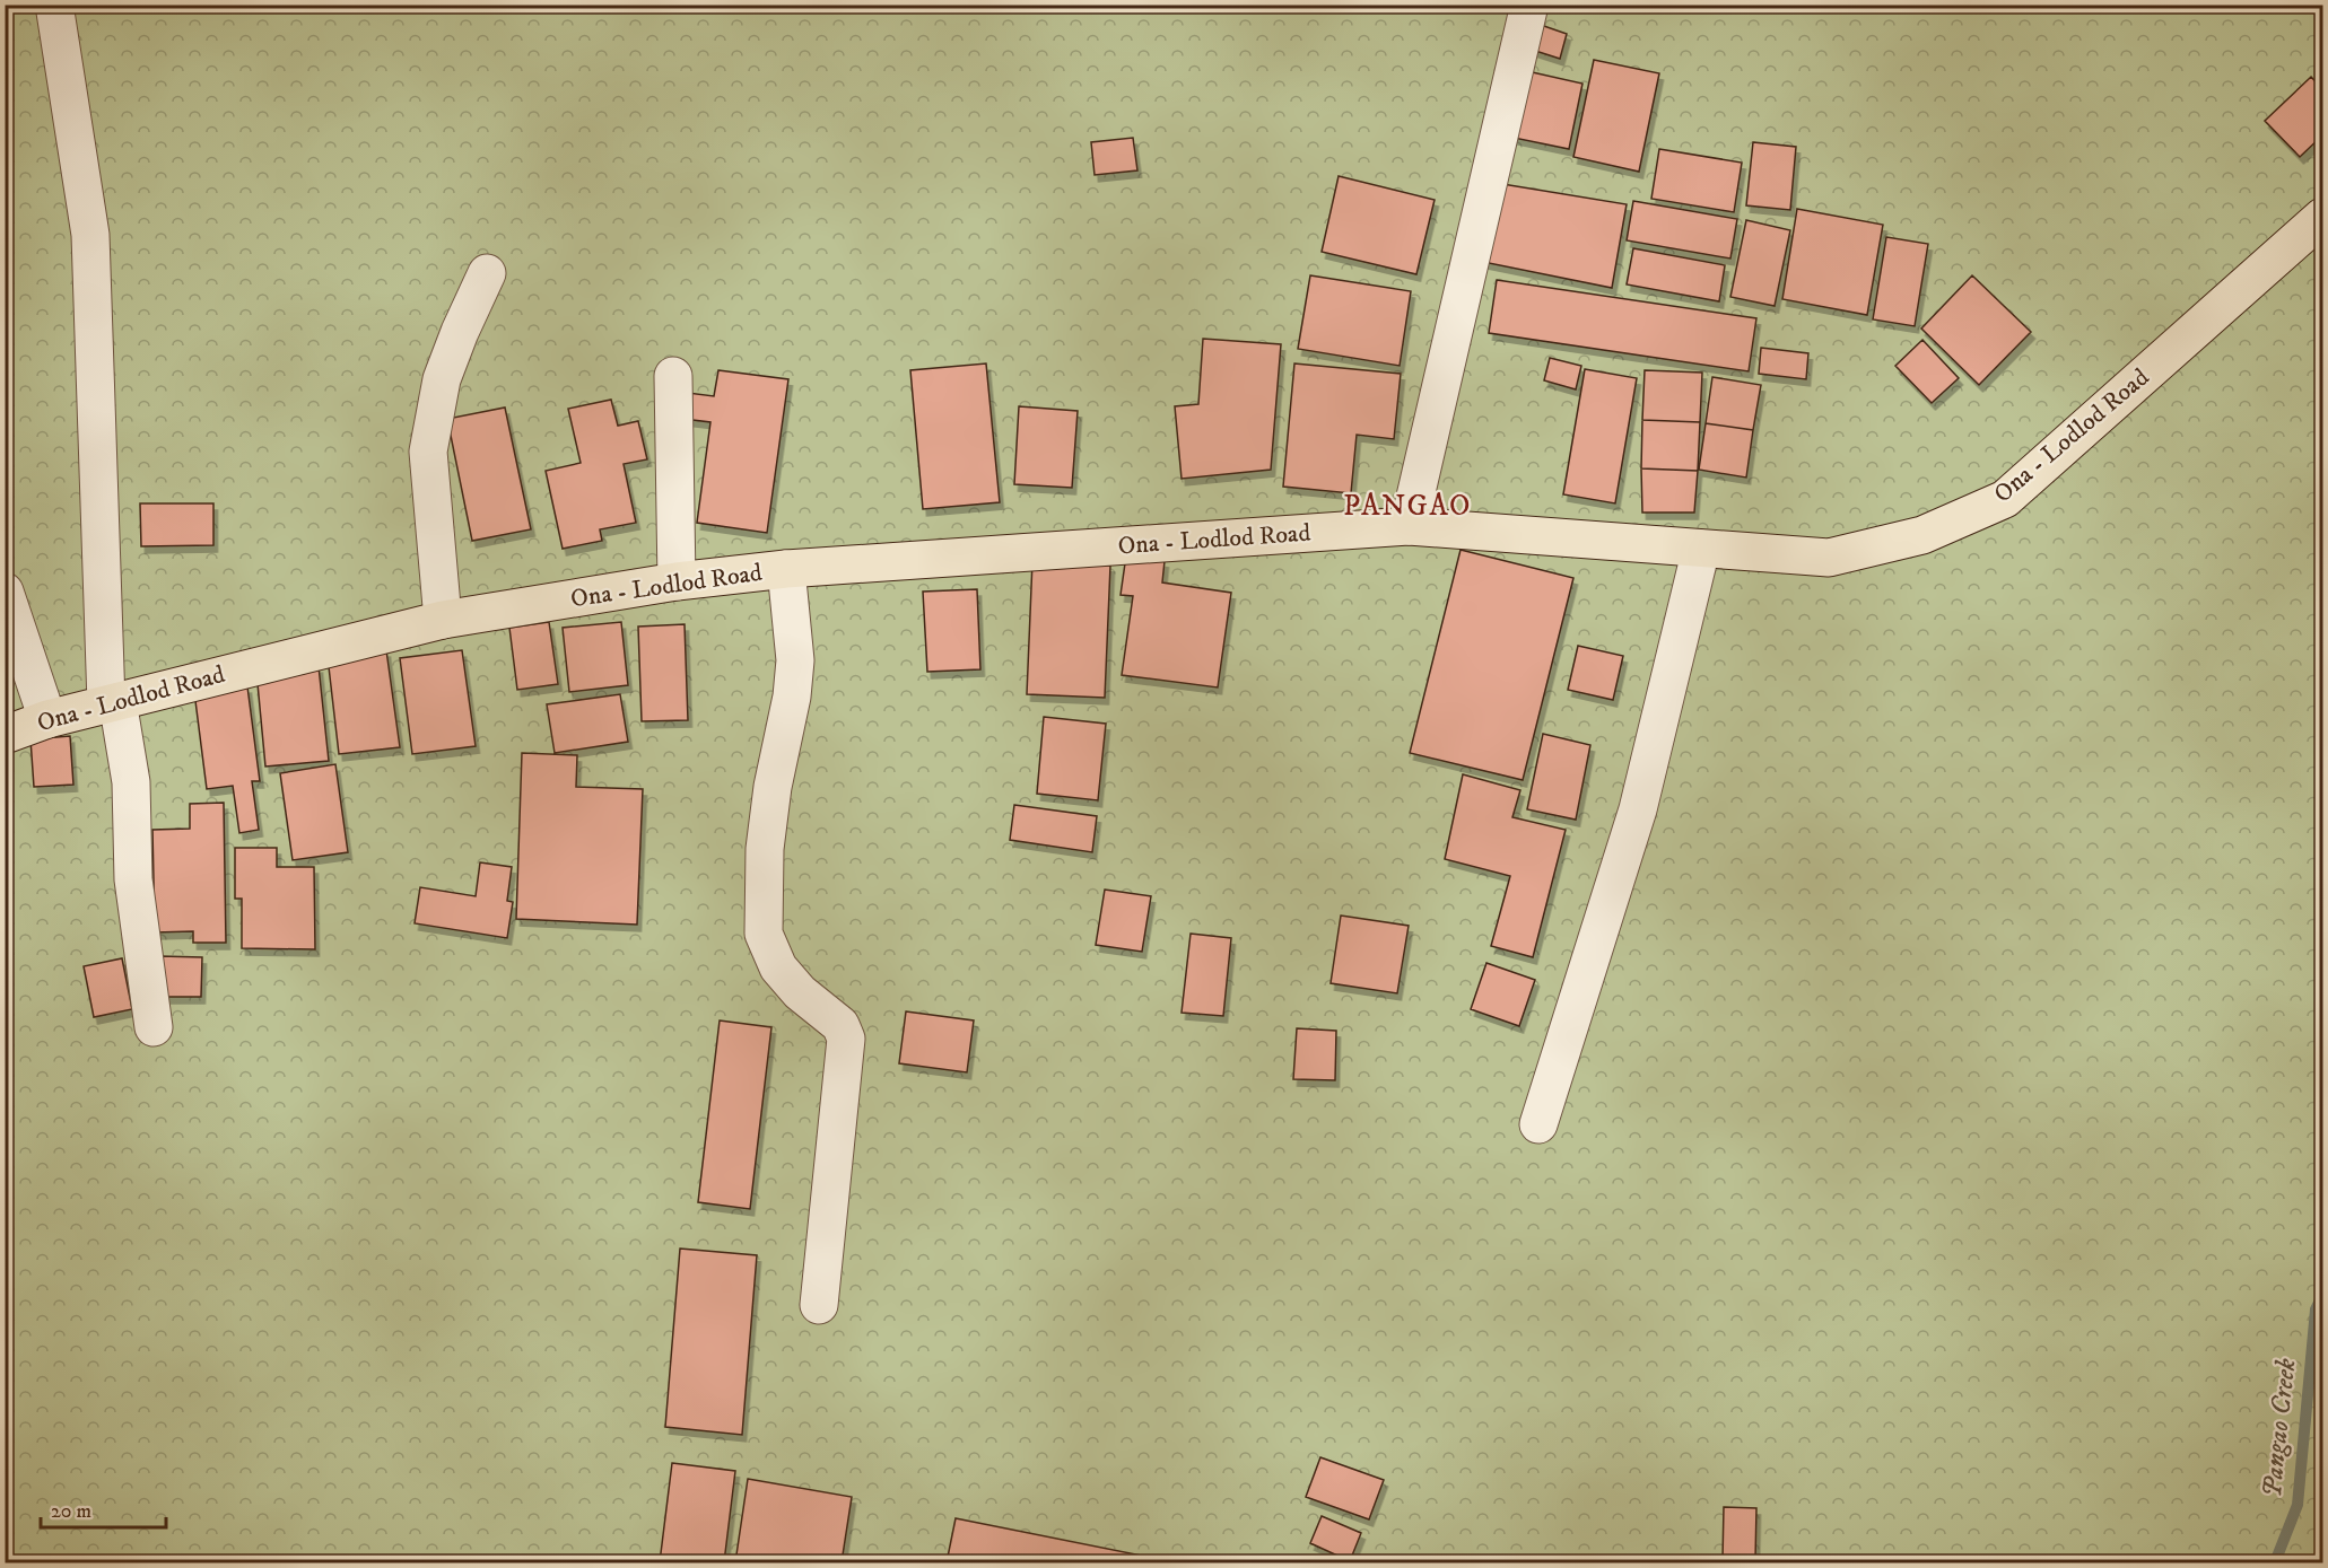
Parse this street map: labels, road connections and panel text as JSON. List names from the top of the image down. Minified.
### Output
{"streets":{"main road":["Ona - Lodlod Road"]},"districts":["PANGAO"],"water":["Pangao Creek"],"scale_bar":"20 m"}
